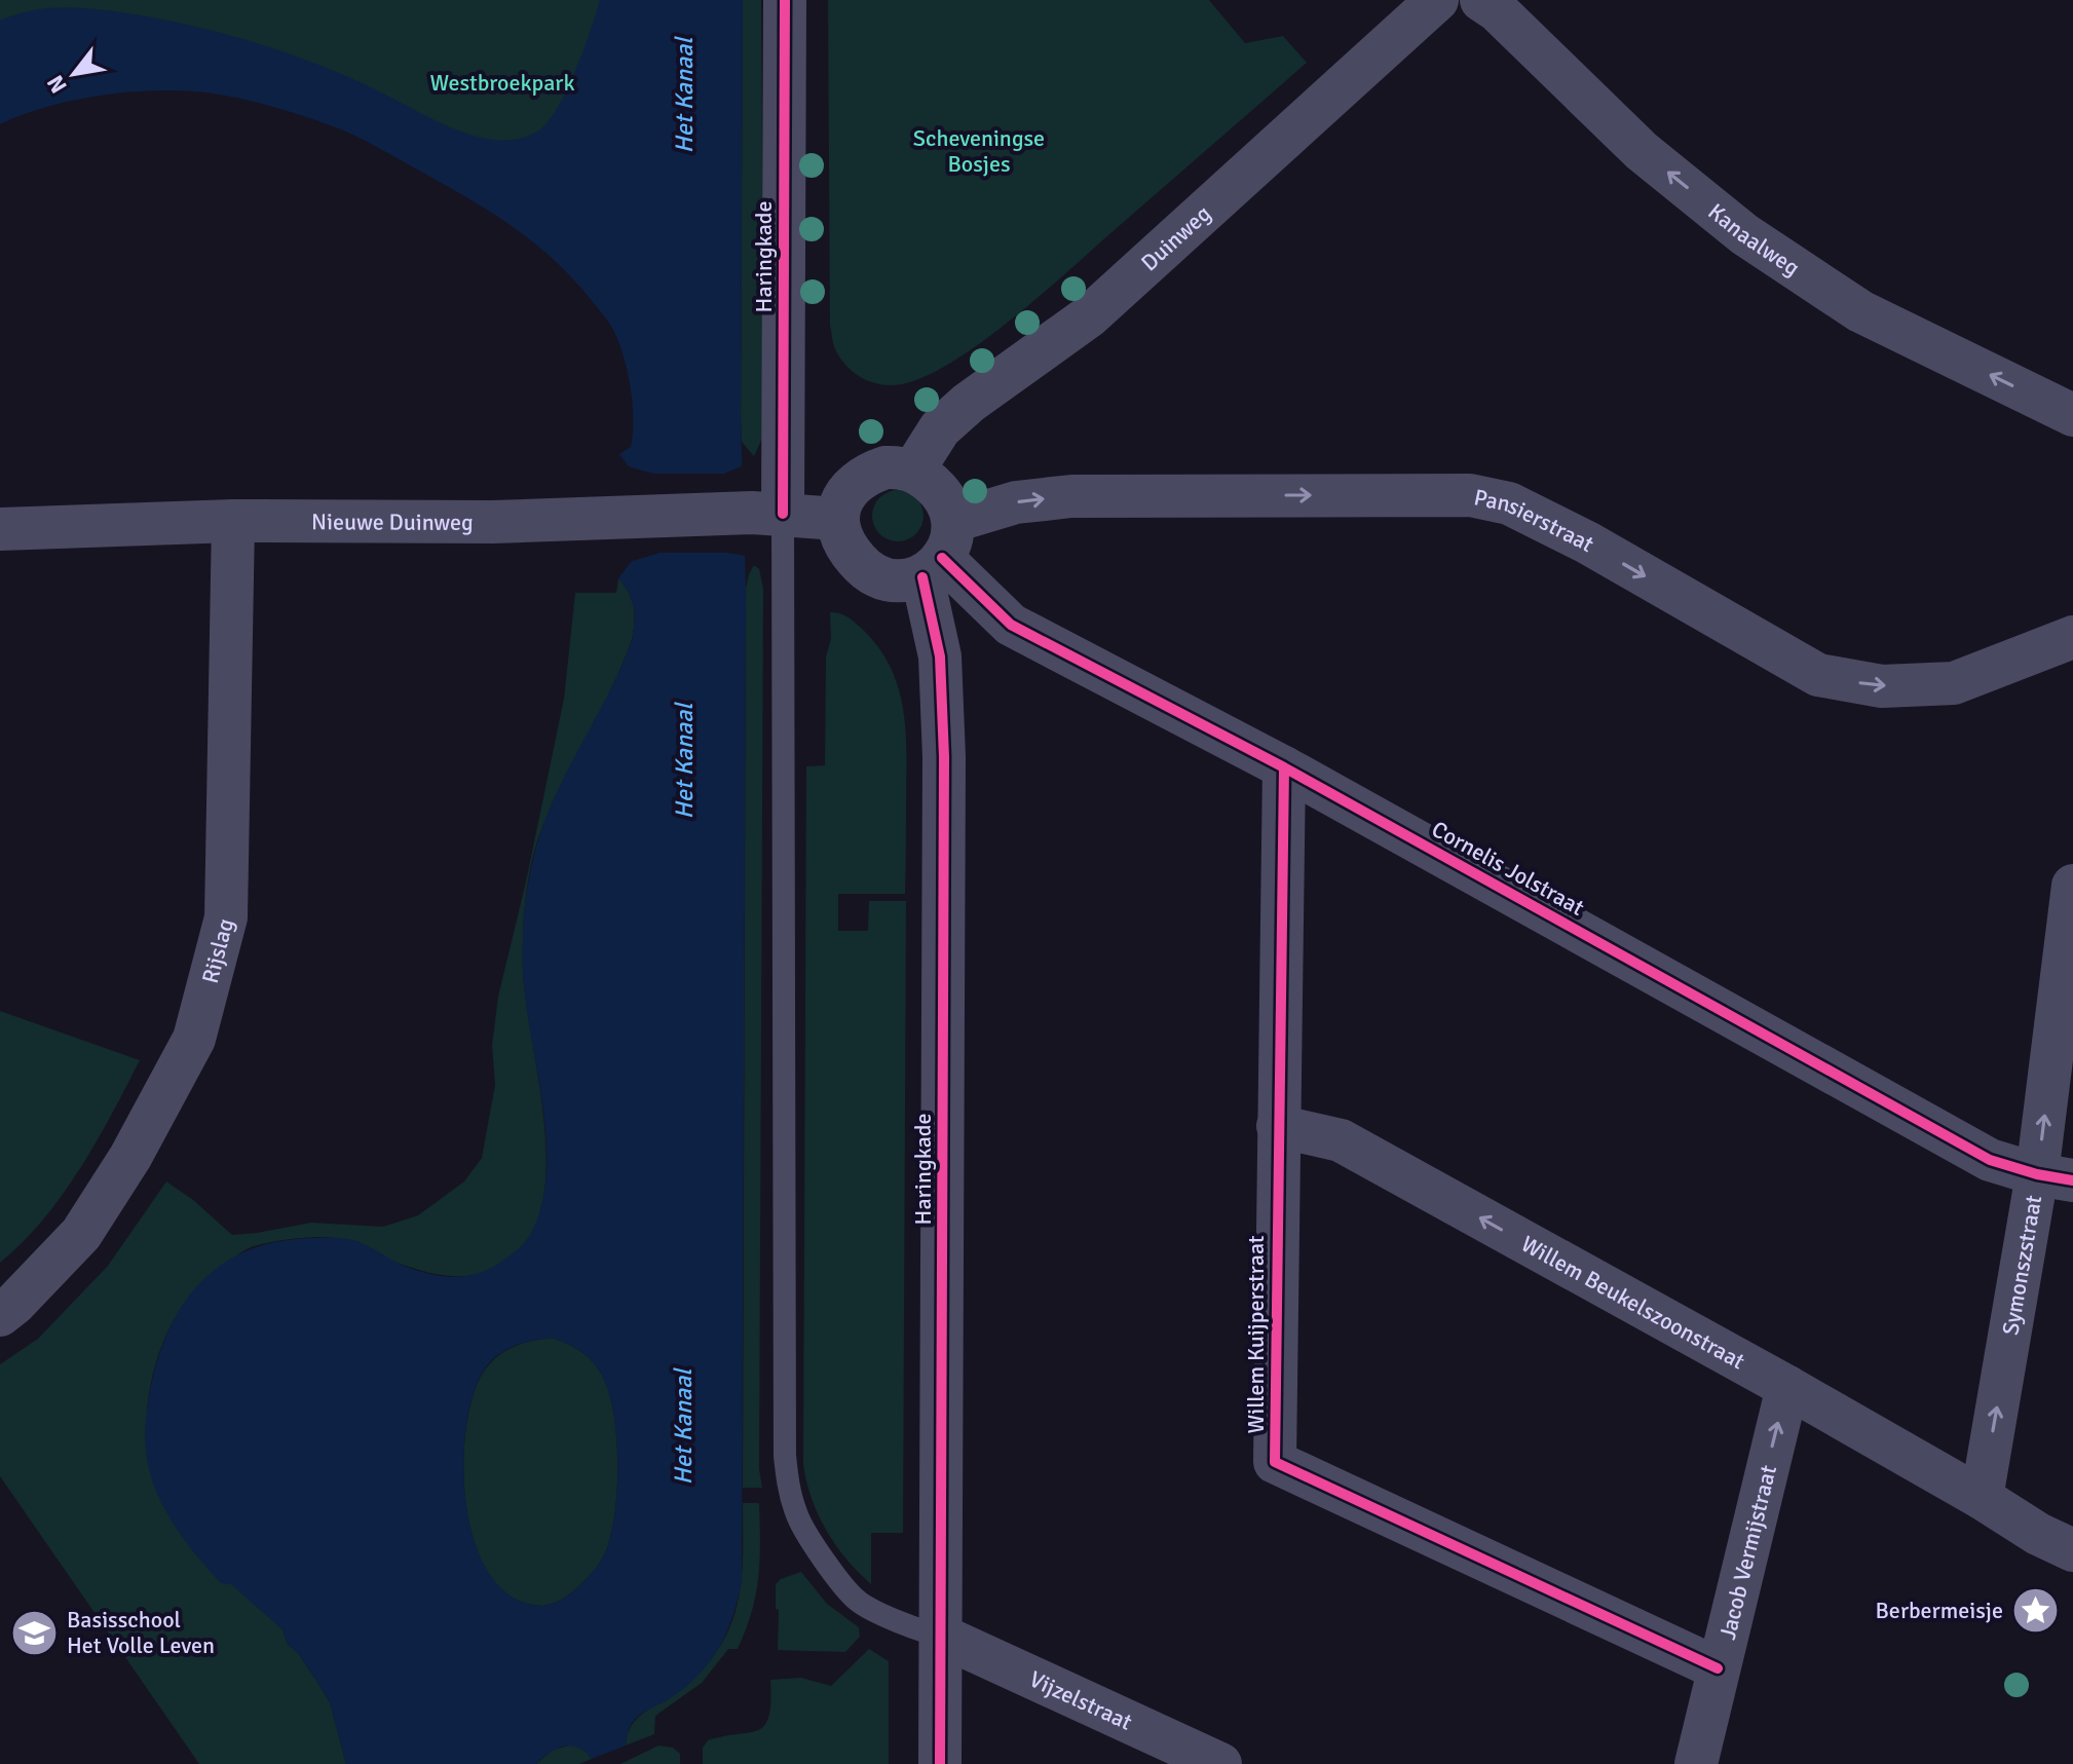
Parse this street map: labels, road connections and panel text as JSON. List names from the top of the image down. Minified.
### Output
{"streets":{"street":["Duinweg","Kanaalweg","Haringkade","Nieuwe Duinweg","Pansierstraat","Cornelis Jolstraat","Rijslag","Symonszstraat","Willem Beukelszoonstraat","Willem Kuijperstraat","Jacob Vermijstraat","Vijzelstraat"]},"crossings":[["Duinweg","Haringkade"],["Duinweg","Pansierstraat"],["Duinweg","Cornelis Jolstraat"],["Haringkade","Nieuwe Duinweg"],["Haringkade","Pansierstraat"],["Haringkade","Cornelis Jolstraat"],["Haringkade","Vijzelstraat"],["Nieuwe Duinweg","Rijslag"],["Pansierstraat","Cornelis Jolstraat"],["Cornelis Jolstraat","Symonszstraat"],["Cornelis Jolstraat","Willem Kuijperstraat"],["Symonszstraat","Willem Beukelszoonstraat"],["Willem Beukelszoonstraat","Willem Kuijperstraat"],["Willem Beukelszoonstraat","Jacob Vermijstraat"],["Willem Kuijperstraat","Jacob Vermijstraat"]],"one_way":["Kanaalweg","Pansierstraat","Symonszstraat","Willem Beukelszoonstraat","Jacob Vermijstraat"],"water":["Het Kanaal"],"parks":["Westbroekpark","Scheveningse Bosjes"],"places":{"place":["Berbermeisje"],"school or university":["Basisschool Het Volle Leven"]},"north":"bottom left"}
